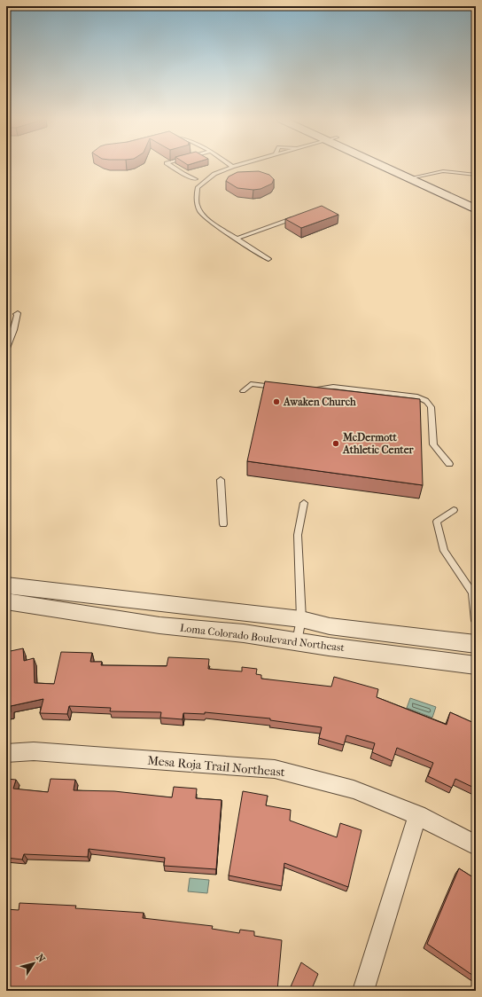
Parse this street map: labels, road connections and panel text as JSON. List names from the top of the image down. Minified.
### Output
{"streets":{"street":["Loma Colorado Boulevard Northeast","Mesa Roja Trail Northeast"]},"places":["Awaken Church","McDermott Athletic Center"],"north":"top right"}
